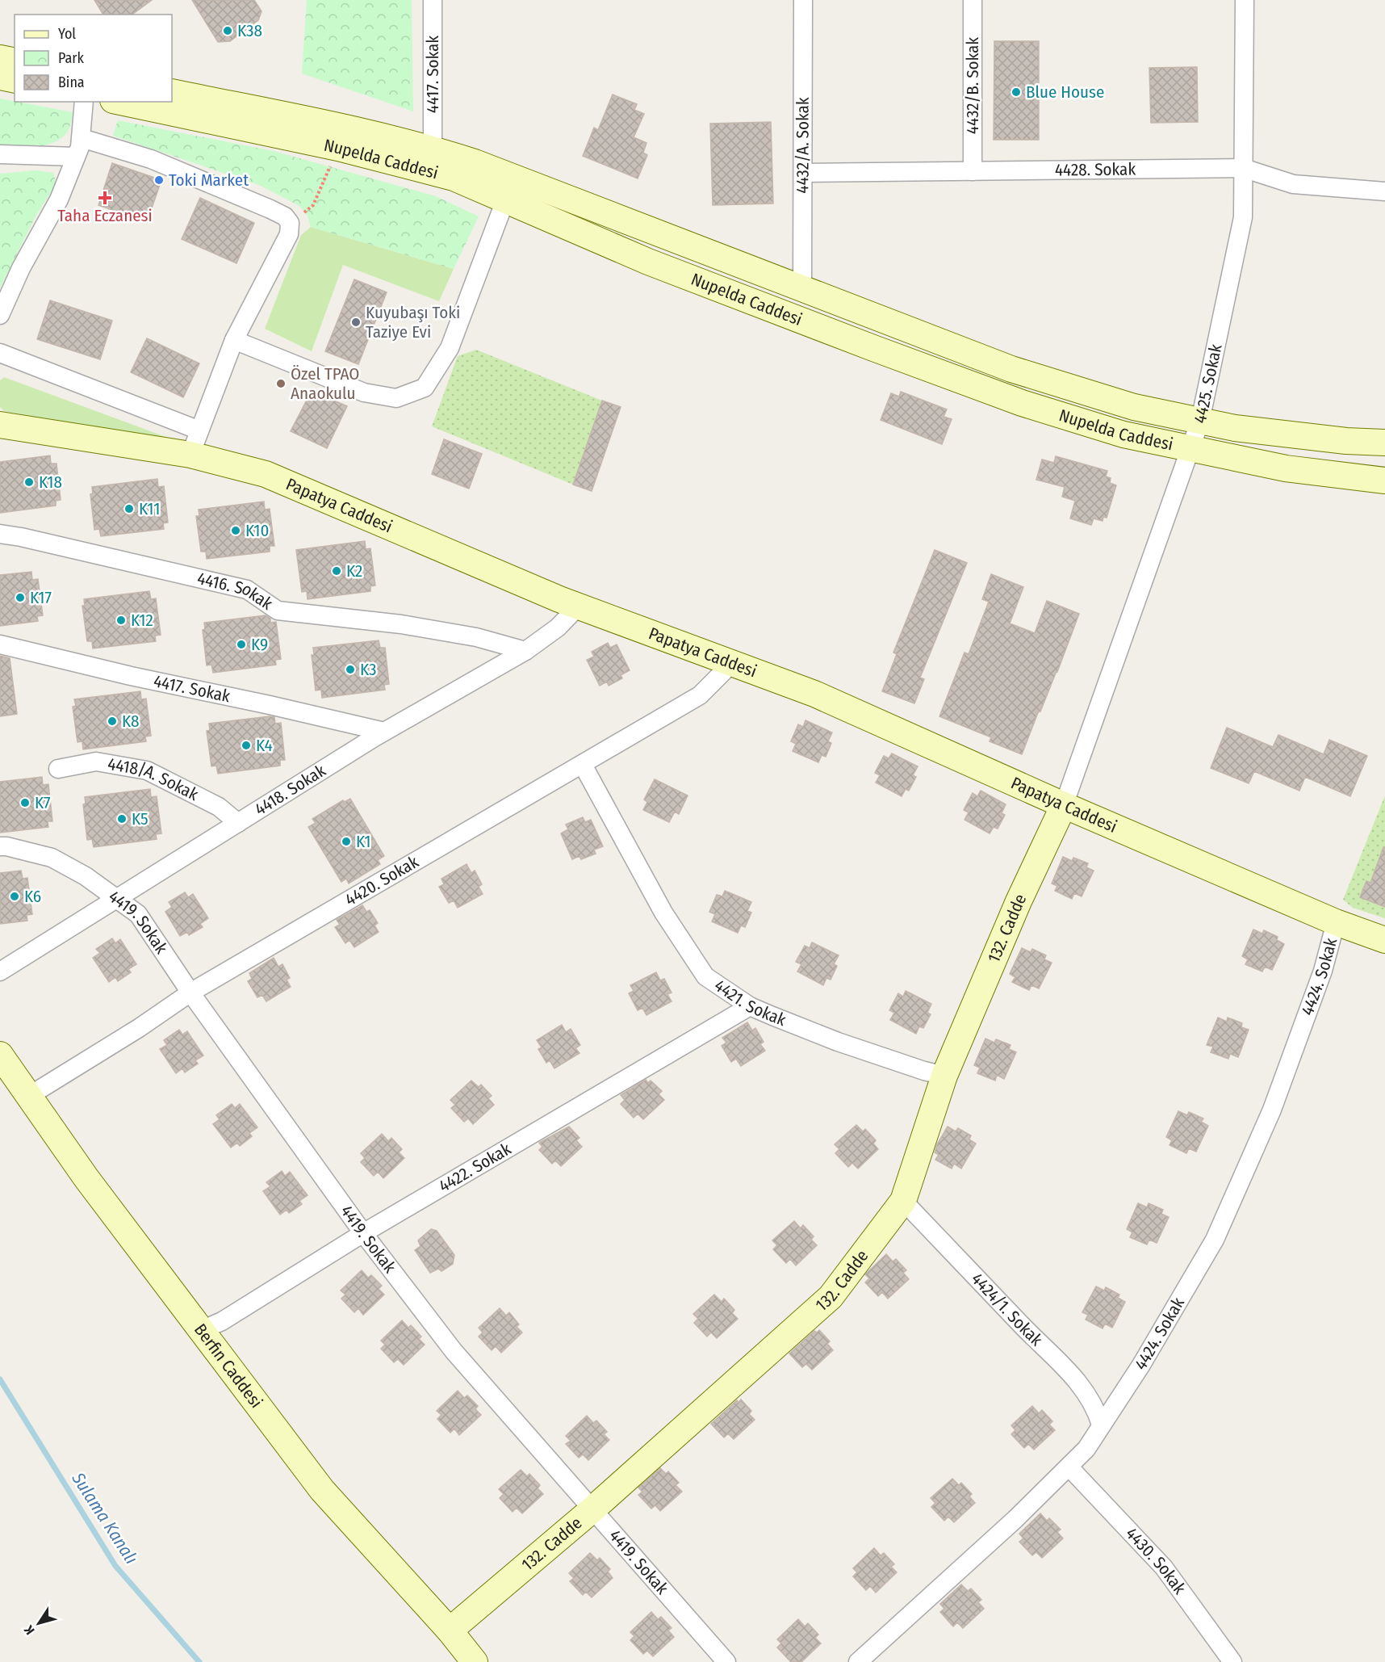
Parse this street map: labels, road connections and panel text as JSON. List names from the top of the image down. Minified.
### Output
{"streets":{"street":["4417. Sokak","4432/B. Sokak","4432/A. Sokak","Nupelda Caddesi","4428. Sokak","4425. Sokak","Papatya Caddesi","4416. Sokak","4418/A. Sokak","4418. Sokak","4420. Sokak","4419. Sokak","132. Cadde","4424. Sokak","4421. Sokak","4422. Sokak","4424/1. Sokak","Berfin Caddesi","4430. Sokak"]},"crossings":[["4417. Sokak","Nupelda Caddesi"],["4417. Sokak","4418. Sokak"],["4432/B. Sokak","4428. Sokak"],["4432/A. Sokak","Nupelda Caddesi"],["4432/A. Sokak","4428. Sokak"],["Nupelda Caddesi","4425. Sokak"],["4428. Sokak","4425. Sokak"],["4425. Sokak","Papatya Caddesi"],["4425. Sokak","132. Cadde"],["Papatya Caddesi","4418. Sokak"],["Papatya Caddesi","4420. Sokak"],["Papatya Caddesi","132. Cadde"],["Papatya Caddesi","4424. Sokak"],["4416. Sokak","4418. Sokak"],["4418/A. Sokak","4418. Sokak"],["4418. Sokak","4419. Sokak"],["4420. Sokak","4419. Sokak"],["4420. Sokak","4421. Sokak"],["4420. Sokak","Berfin Caddesi"],["4419. Sokak","132. Cadde"],["4419. Sokak","4422. Sokak"],["132. Cadde","4421. Sokak"],["132. Cadde","4424/1. Sokak"],["132. Cadde","Berfin Caddesi"],["4424. Sokak","4424/1. Sokak"],["4424. Sokak","4430. Sokak"],["4421. Sokak","4422. Sokak"],["4422. Sokak","Berfin Caddesi"]],"water":["Sulama Kanalı"],"places":{"other":["K38","Blue House","Toki Market","Kuyubaşı Toki Taziye Evi","Özel TPAO Anaokulu","K18","K11","K10","K2","K17","K12","K9","K3","K8","K4","K7","K5","K1","K6"],"health":["Taha Eczanesi"]},"legend":["Yol","Park","Bina"],"north":"bottom left"}
